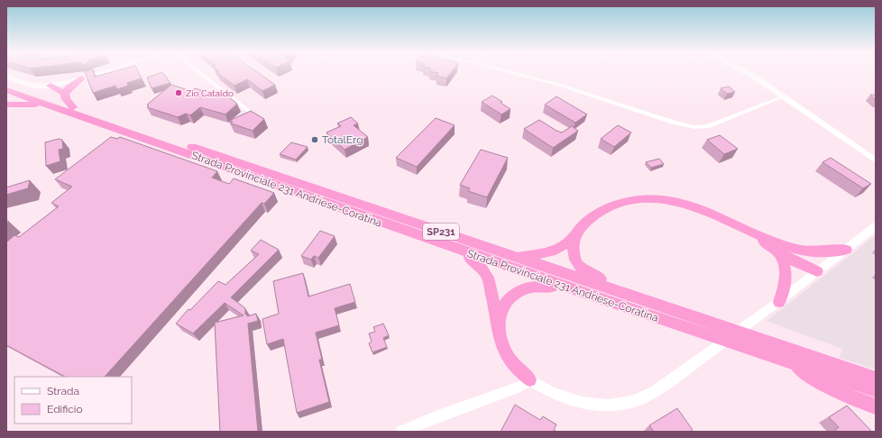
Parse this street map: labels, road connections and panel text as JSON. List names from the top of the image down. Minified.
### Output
{"streets":{"highway":["Strada Provinciale 231 Andriese-Coratina","SP231"]},"places":["Zio Cataldo","TotalErg"],"legend":["Strada","Edificio"]}
